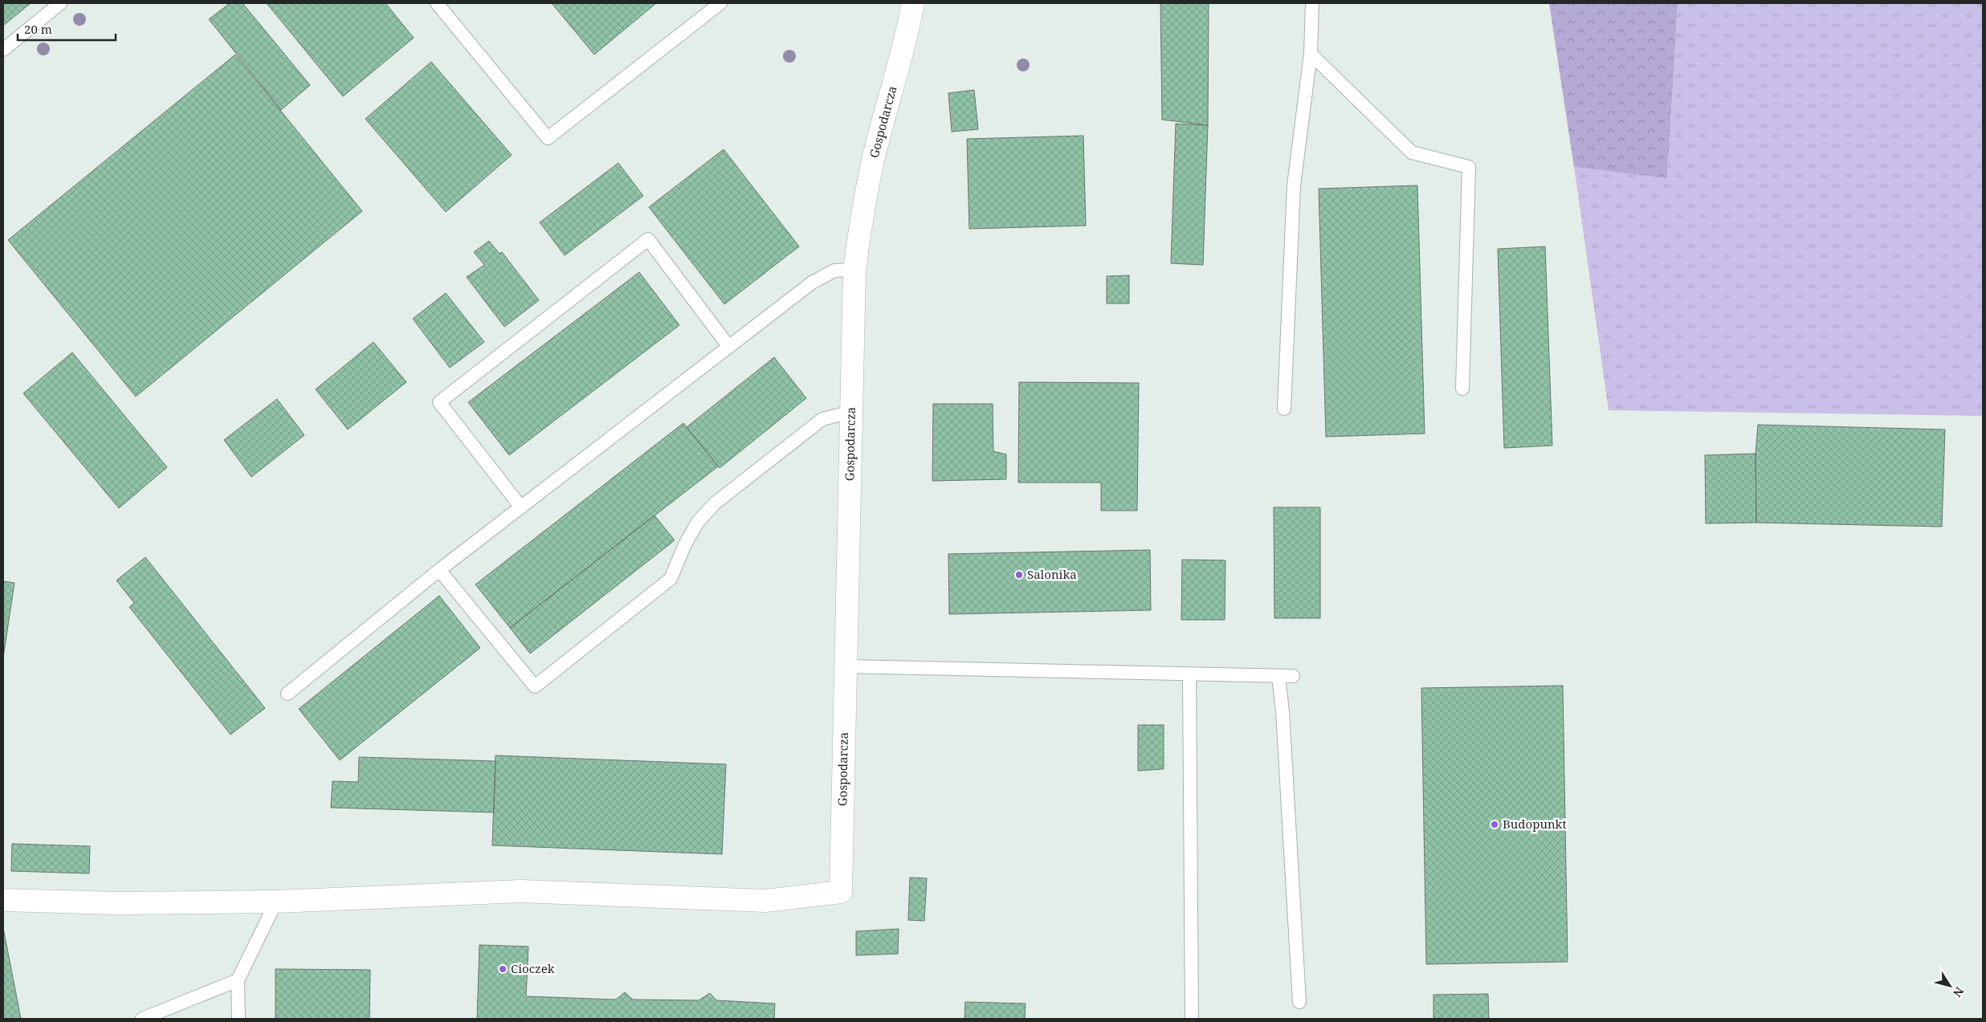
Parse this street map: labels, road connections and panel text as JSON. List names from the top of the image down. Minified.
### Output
{"streets":{"street":["Gospodarcza"]},"places":["Salonika","Budopunkt","Cioczek"],"scale_bar":"20 m","north":"bottom right"}
